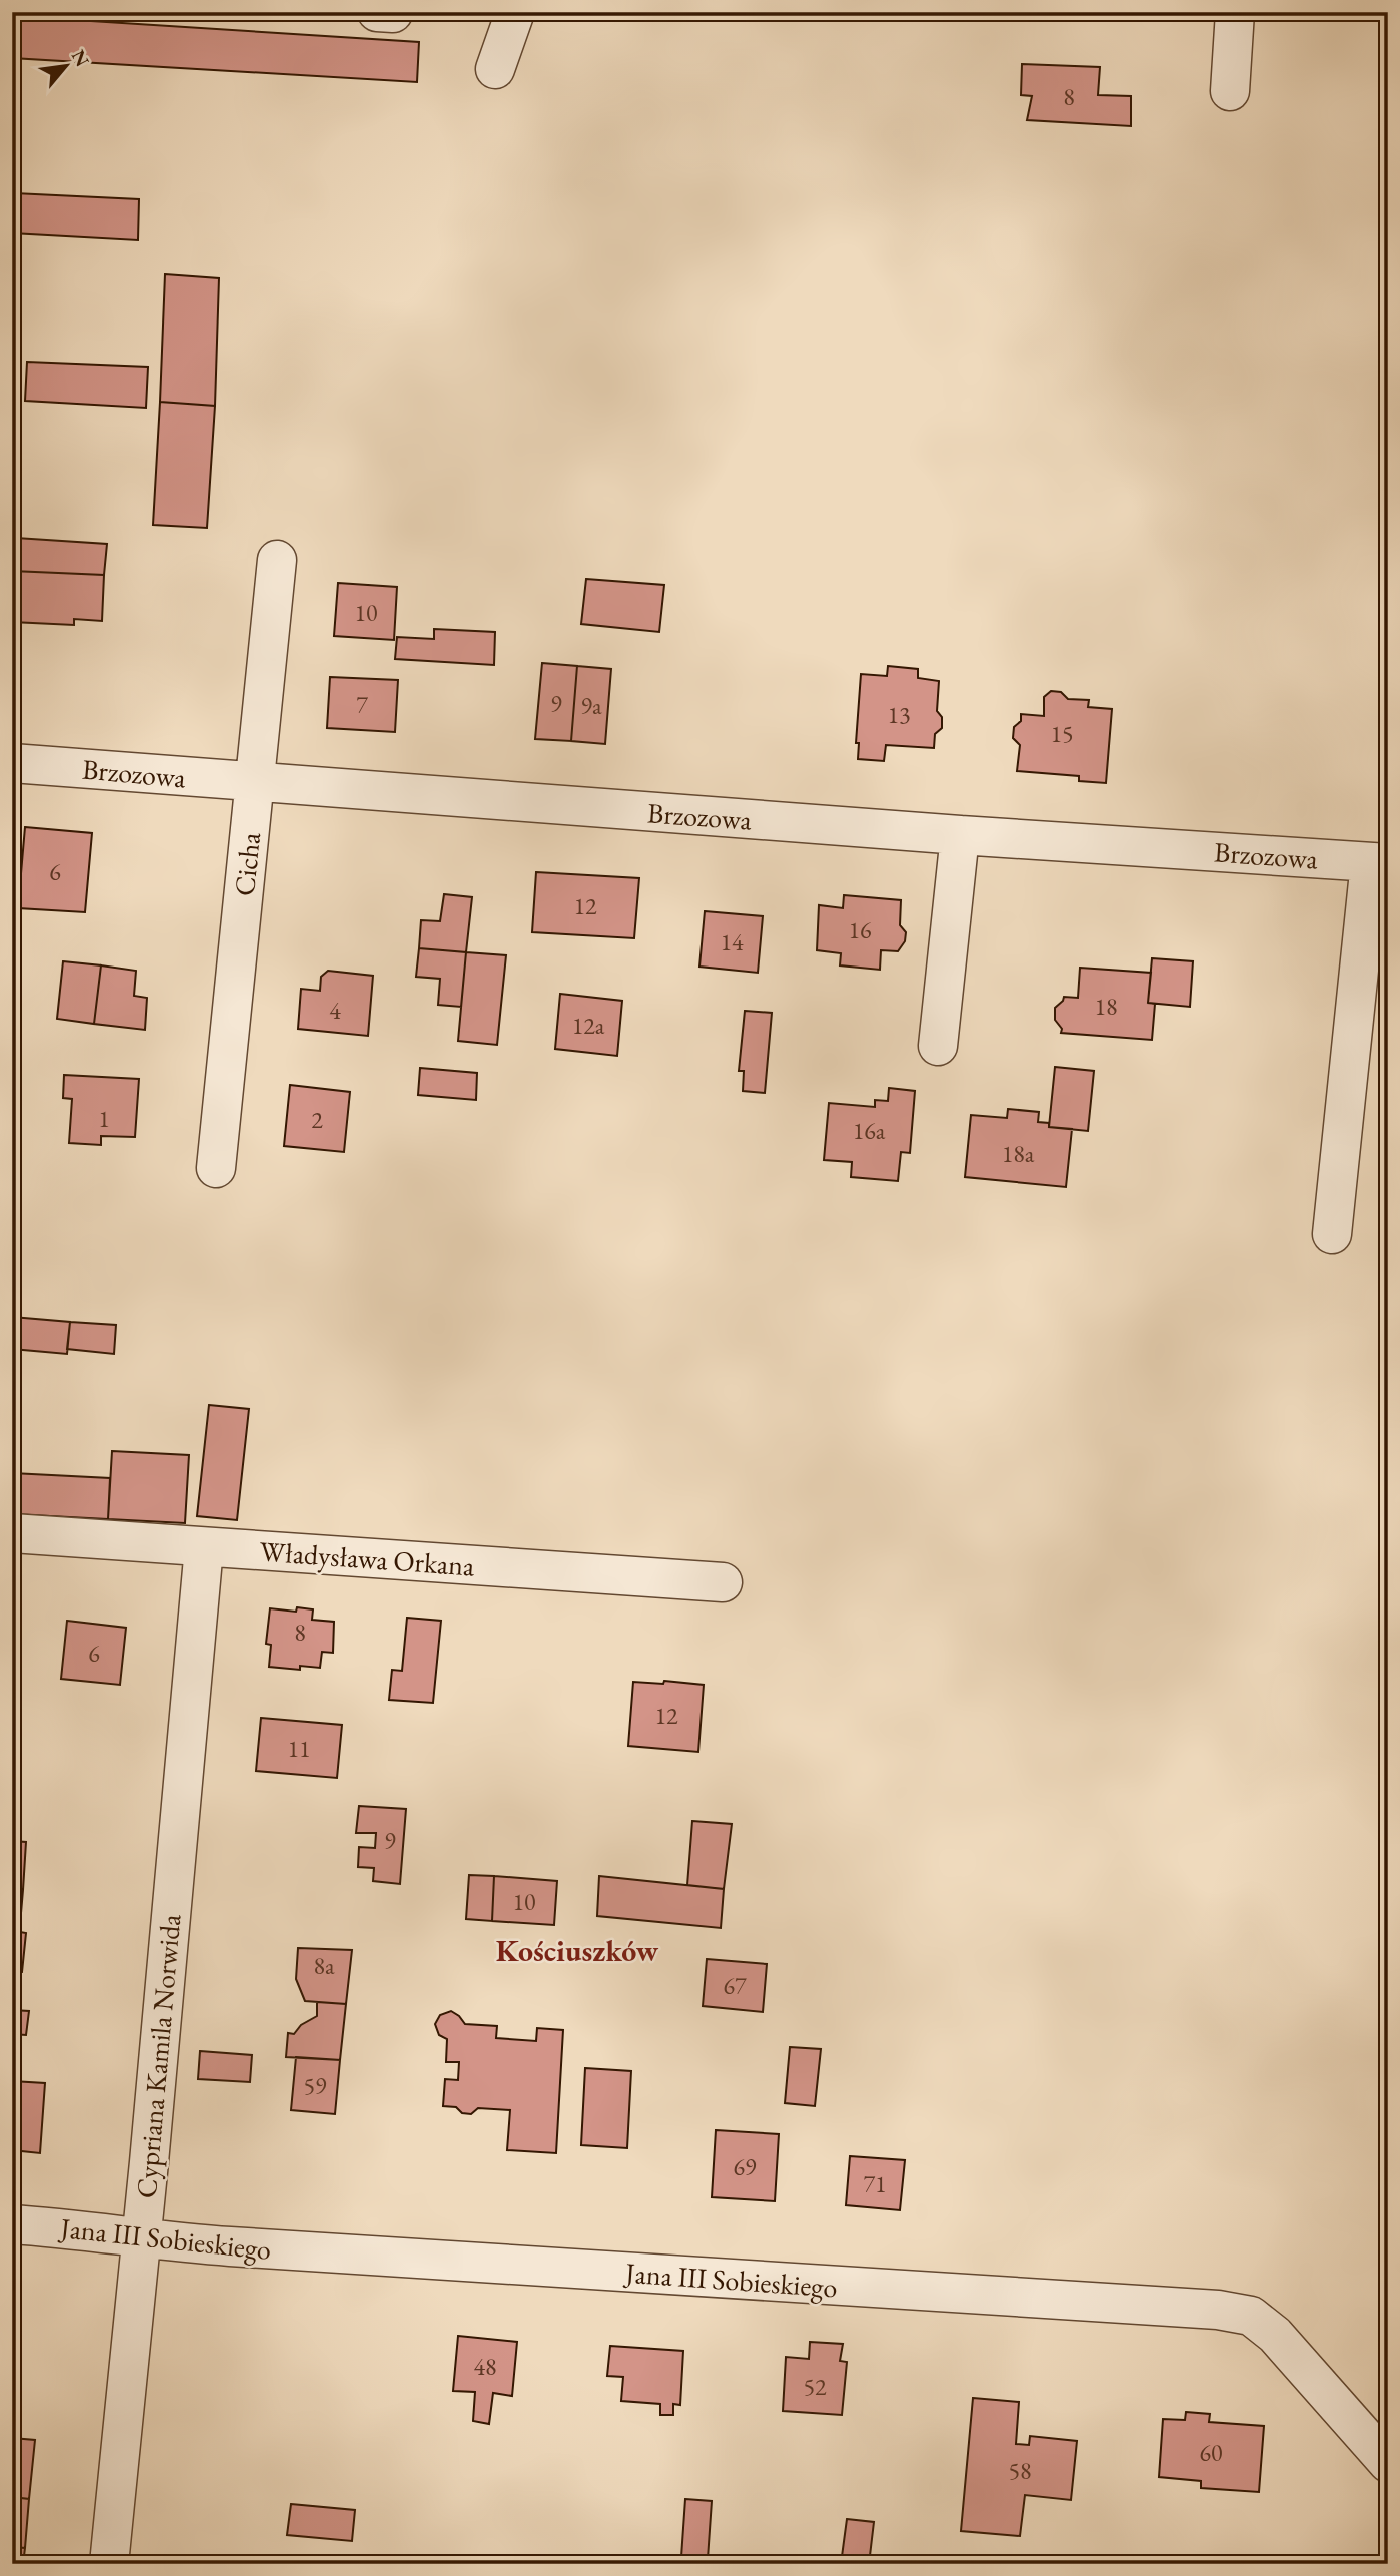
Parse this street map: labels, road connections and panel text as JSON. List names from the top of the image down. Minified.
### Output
{"streets":{"street":["Brzozowa","Cicha","Władysława Orkana","Cypriana Kamila Norwida","Jana III Sobieskiego"]},"crossings":[["Brzozowa","Cicha"],["Władysława Orkana","Cypriana Kamila Norwida"],["Cypriana Kamila Norwida","Jana III Sobieskiego"]],"districts":["Kościuszków"],"house_numbers":["8","10","9","7","9a","13","15","6","12","16","14","18","4","12a","1","2","16a","18a","8","6","12","11","9","10","8a","67","59","69","71","48","52","60","58"],"north":"top right"}
